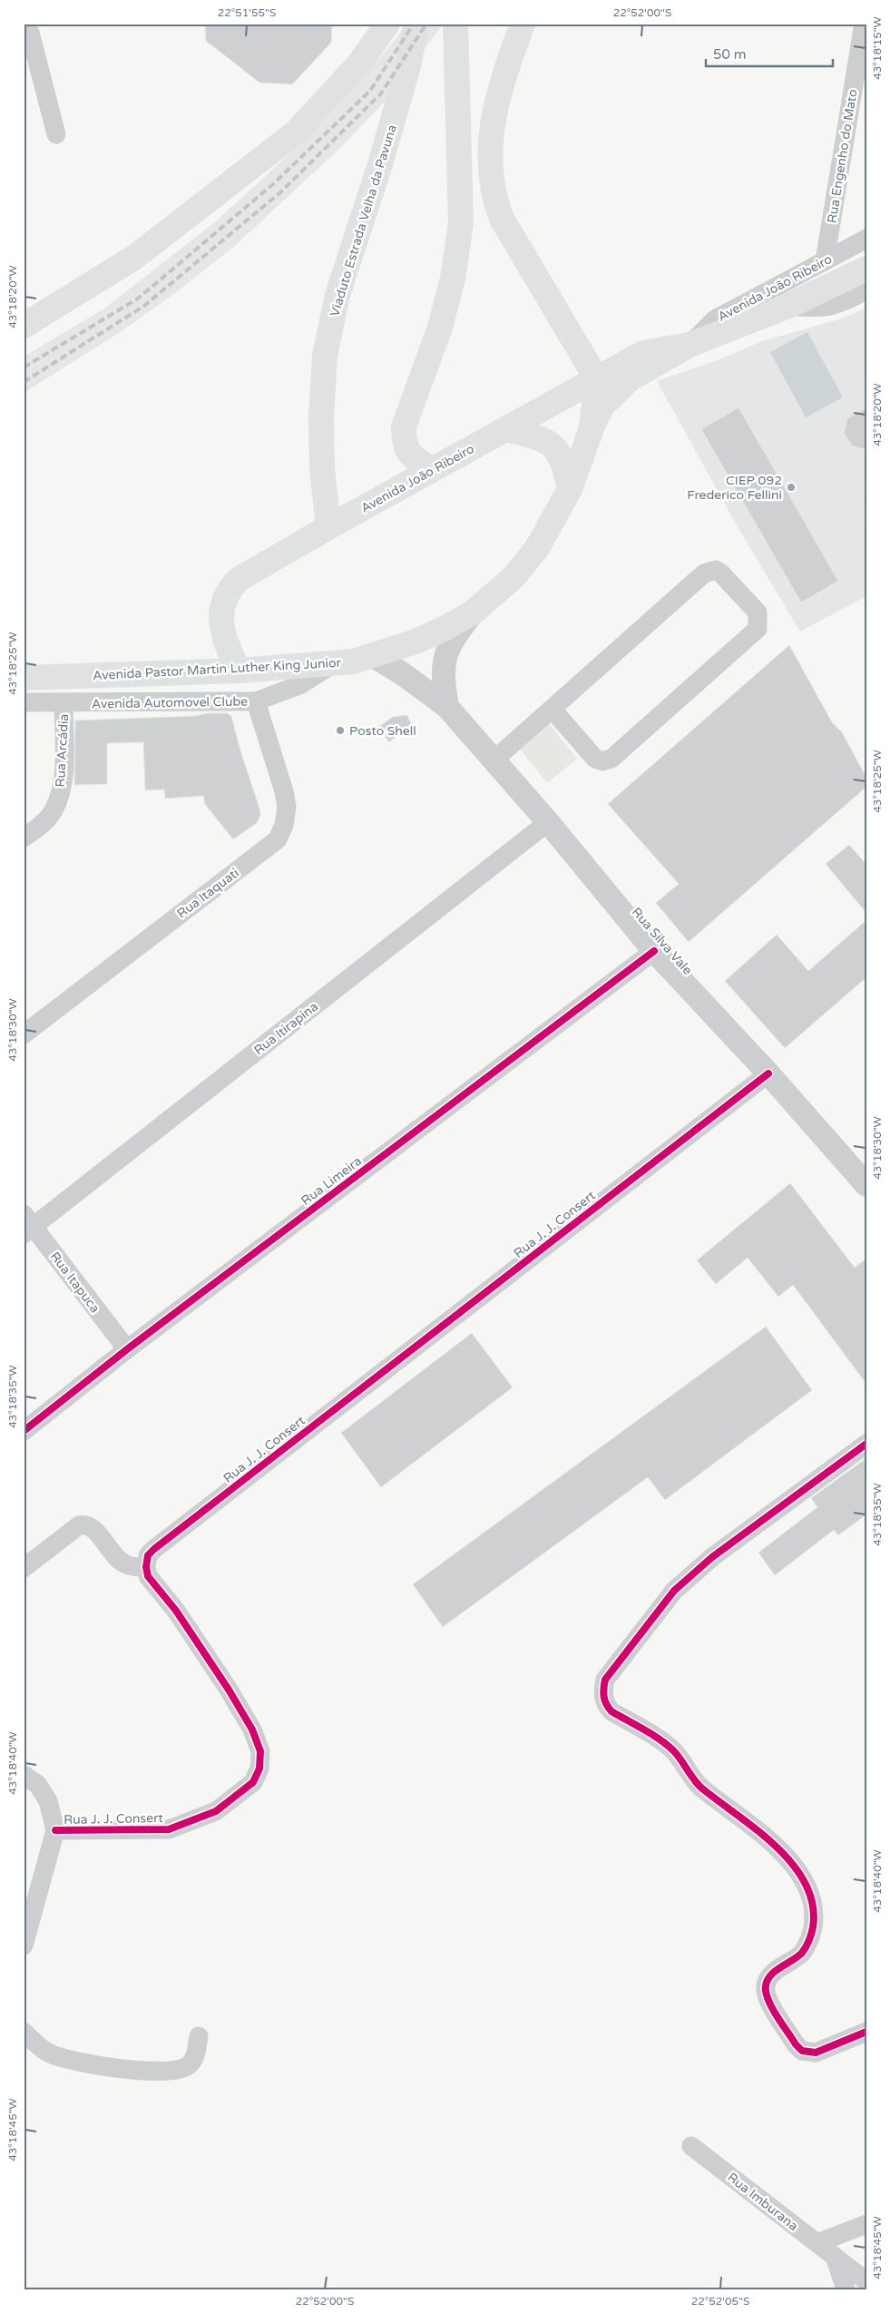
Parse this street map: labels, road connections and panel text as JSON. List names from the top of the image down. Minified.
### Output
{"streets":{"main road":["Viaduto Estrada Velha da Pavuna","Avenida João Ribeiro","Avenida Pastor Martin Luther King Junior"],"street":["Rua Engenho do Mato","Avenida Automovel Clube","Rua Arcádia","Rua Itaquati","Rua Silva Vale","Rua Itirapina","Rua Limeira","Rua J. J. Consert","Rua Itapuca","Rua Imburana"]},"crossings":[["Rua Engenho do Mato","Avenida João Ribeiro"],["Viaduto Estrada Velha da Pavuna","Avenida João Ribeiro"],["Avenida João Ribeiro","Avenida Pastor Martin Luther King Junior"],["Avenida Pastor Martin Luther King Junior","Avenida Automovel Clube"],["Avenida Pastor Martin Luther King Junior","Rua Silva Vale"],["Avenida Automovel Clube","Rua Arcádia"],["Avenida Automovel Clube","Rua Itaquati"],["Rua Silva Vale","Rua Itirapina"],["Rua Silva Vale","Rua Limeira"],["Rua Silva Vale","Rua J. J. Consert"],["Rua Itirapina","Rua Itapuca"],["Rua Limeira","Rua Itapuca"]],"places":["CIEP 092 Frederico Fellini","Posto Shell"],"scale_bar":"50 m","coordinates":["22°51'55\"S","22°52'00\"S","43°18'15\"W","43°18'20\"W","43°18'25\"W","43°18'30\"W","43°18'35\"W","43°18'40\"W","43°18'45\"W","22°52'05\"S"]}
